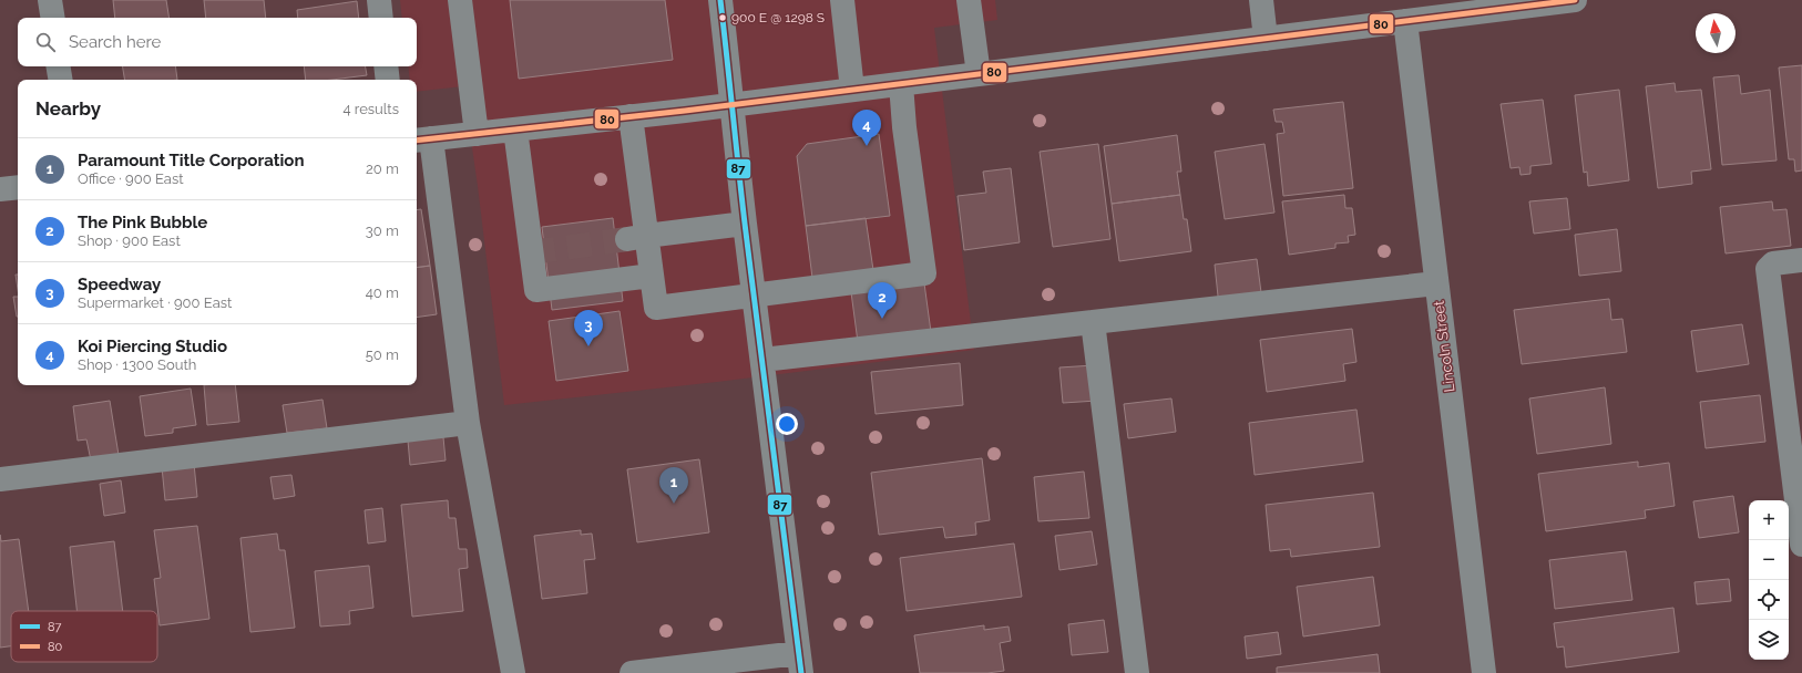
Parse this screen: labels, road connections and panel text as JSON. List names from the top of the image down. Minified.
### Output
{"streets":{"street":["Lincoln Street"]},"places":["900 E @ 1298 S"],"lines":["transit line 87","transit line 80"],"legend":["87","80"],"north":"top","page":{"search":"Search here","heading":["Nearby","4 results"],"pins":["4","2","3","1"],"list":[{"mark":"1","name":"Paramount Title Corporation","note":"Office · 900 East","value":"20 m"},{"mark":"2","name":"The Pink Bubble","note":"Shop · 900 East","value":"30 m"},{"mark":"3","name":"Speedway","note":"Supermarket · 900 East","value":"40 m"},{"mark":"4","name":"Koi Piercing Studio","note":"Shop · 1300 South","value":"50 m"}],"map_buttons":["+","−"]}}
